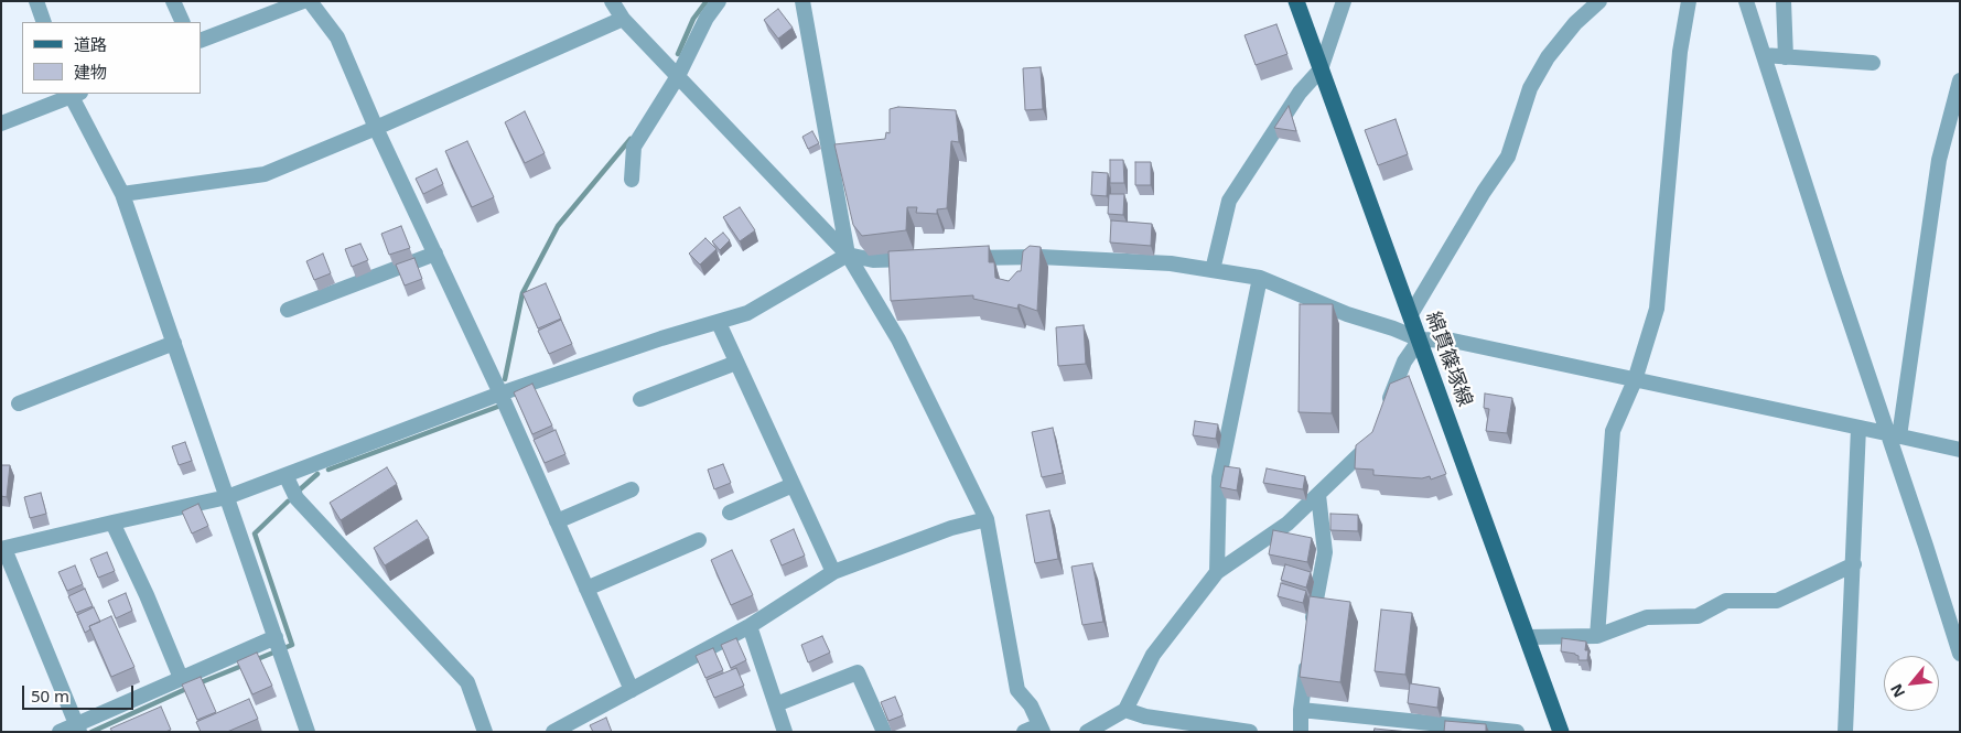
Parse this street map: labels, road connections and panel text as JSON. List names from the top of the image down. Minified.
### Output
{"streets":{"main road":["綿貫篠塚線"]},"legend":["道路","建物"],"scale_bar":"50 m","north":"bottom left"}
